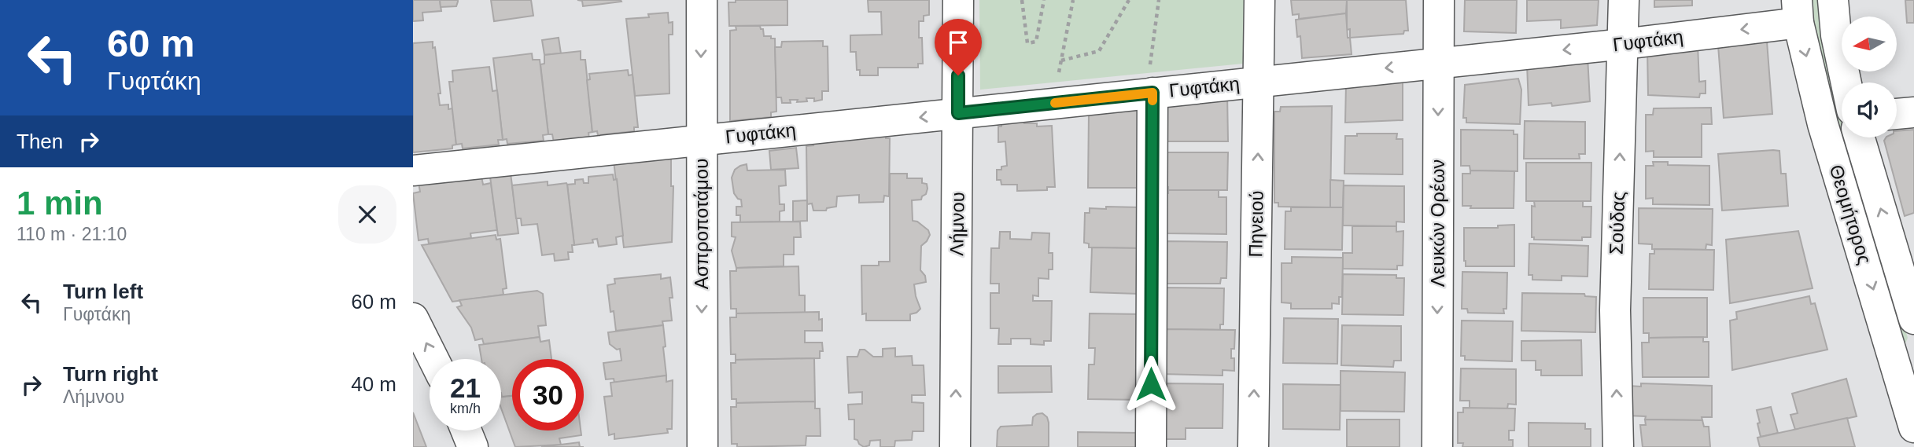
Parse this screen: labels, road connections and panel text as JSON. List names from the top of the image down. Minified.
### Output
{"streets":{"street":["Γυφτάκη","Θεομήτορος","Λευκών Ορέων","Σούδας","Ασπροποτάμου","Λήμνου","Πηνειού"]},"crossings":[["Γυφτάκη","Θεομήτορος"],["Γυφτάκη","Λευκών Ορέων"],["Γυφτάκη","Σούδας"],["Γυφτάκη","Ασπροποτάμου"],["Γυφτάκη","Λήμνου"],["Γυφτάκη","Πηνειού"]],"one_way":["Γυφτάκη","Λευκών Ορέων","Σούδας","Ασπροποτάμου"],"north":"left","page":{"turn":["60 m","Γυφτάκη"],"then":"Then","heading":["1 min","110 m · 21:10"],"list":[{"name":"Turn left","note":"Γυφτάκη","value":"60 m"},{"name":"Turn right","note":"Λήμνου","value":"40 m"}],"speed":"21 km/h","limit":"30"}}
